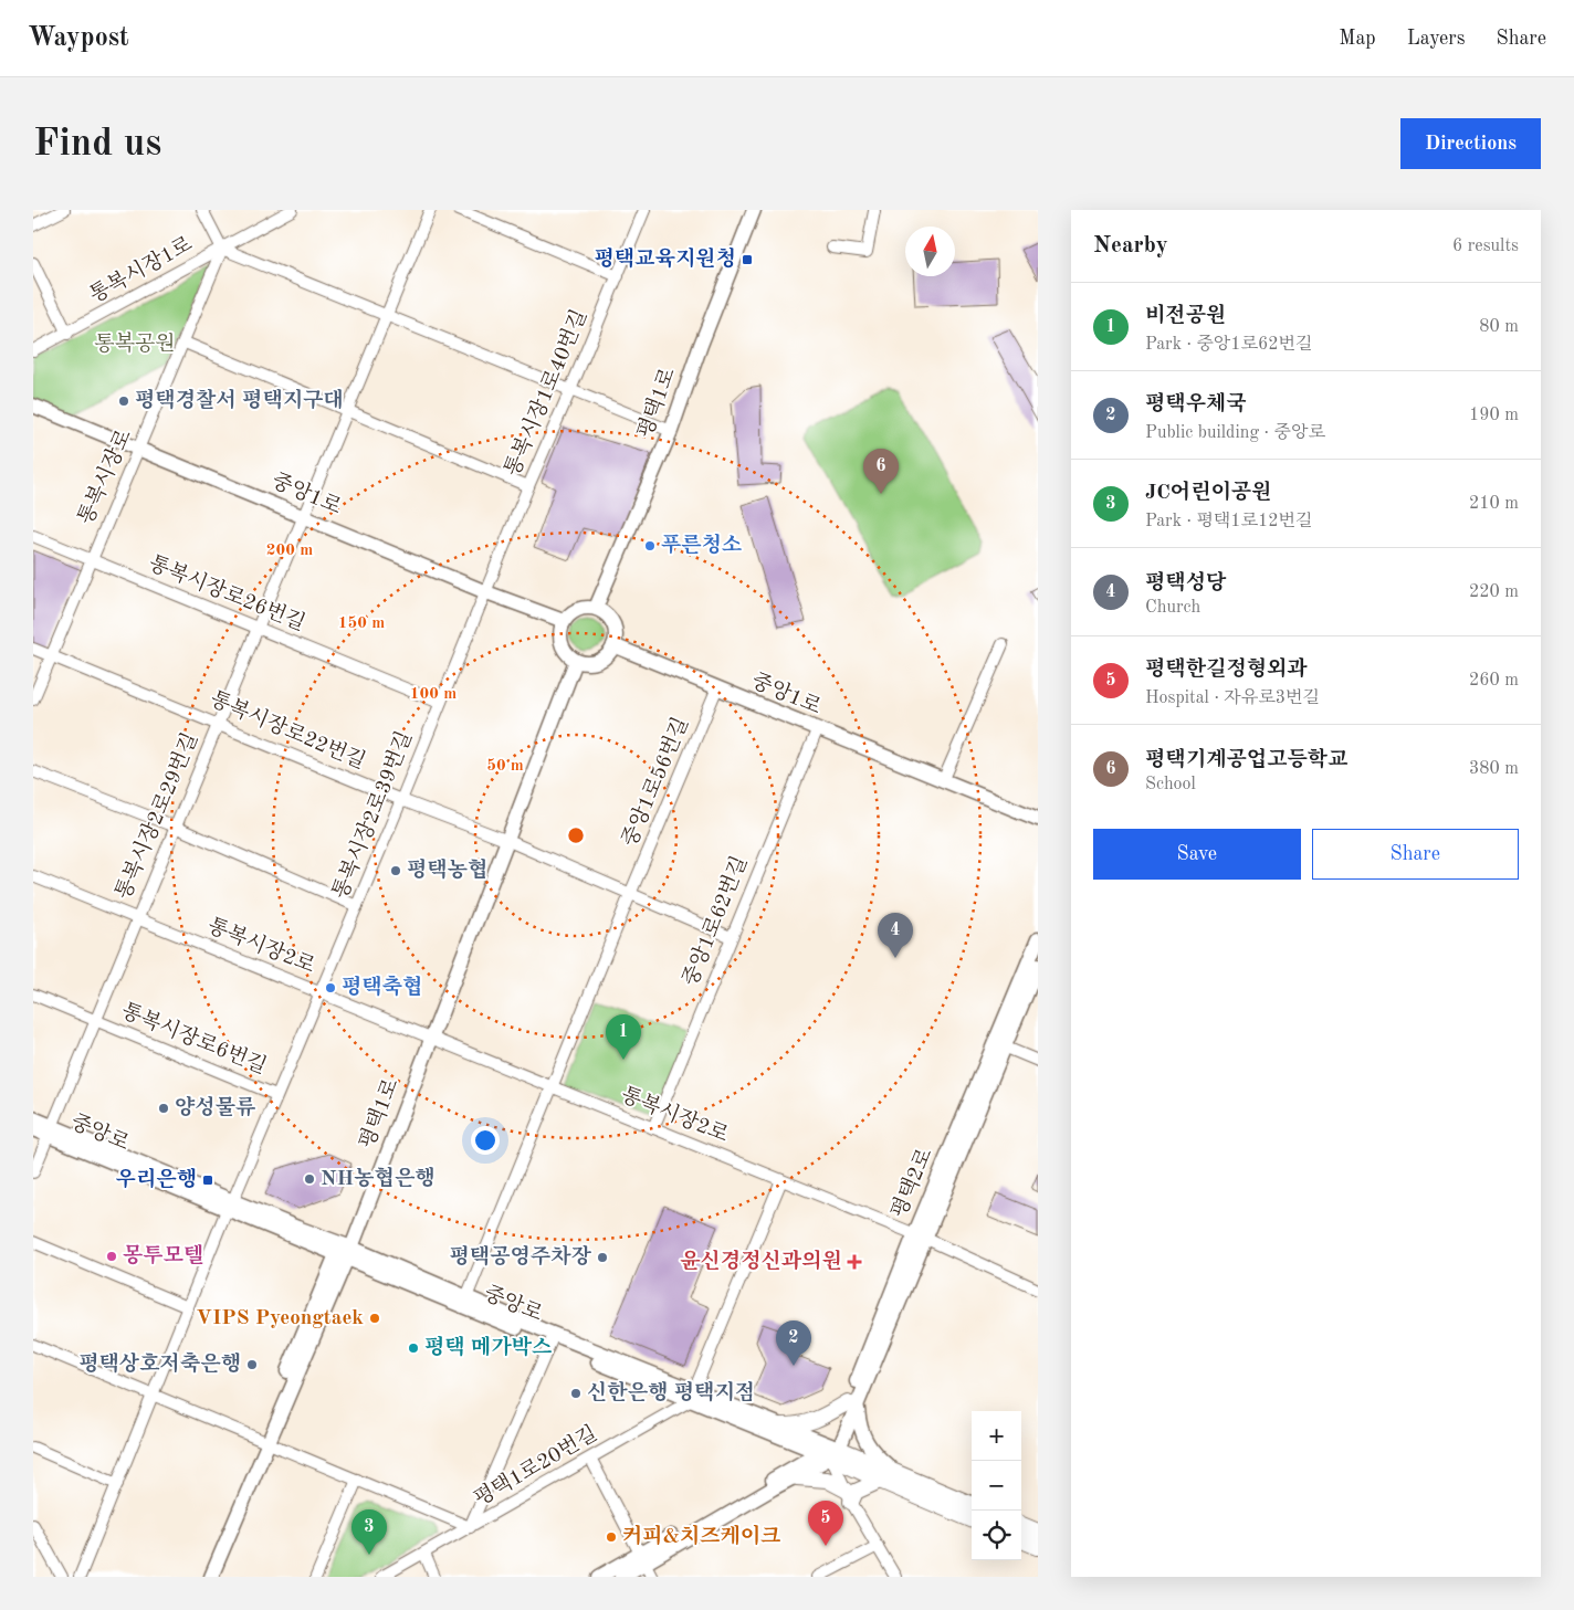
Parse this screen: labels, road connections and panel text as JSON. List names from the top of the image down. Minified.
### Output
{"streets":{"main road":["중앙로"],"street":["통복시장1로","통복시장1로40번길","평택1로","통복시장로","중앙1로","통복시장로26번길","통복시장로22번길","중앙1로56번길","통복시장2로39번길","통복시장2로29번길","중앙1로62번길","통복시장2로","통복시장로6번길","평택2로","평택1로20번길"]},"crossings":[["통복시장1로","통복시장로"],["통복시장1로40번길","중앙1로"],["통복시장1로40번길","통복시장2로39번길"],["평택1로","중앙1로"],["평택1로","통복시장로22번길"],["평택1로","통복시장2로"],["평택1로","중앙로"],["평택1로","평택1로20번길"],["통복시장로","중앙1로"],["통복시장로","통복시장로26번길"],["통복시장로","통복시장로22번길"],["중앙1로","중앙1로56번길"],["중앙1로","통복시장2로39번길"],["중앙1로","통복시장2로29번길"],["중앙1로","중앙1로62번길"],["통복시장로26번길","통복시장2로39번길"],["통복시장로26번길","통복시장2로29번길"],["통복시장로22번길","통복시장2로39번길"],["통복시장로22번길","통복시장2로29번길"],["중앙1로56번길","통복시장2로"],["통복시장2로39번길","통복시장2로"],["통복시장2로39번길","통복시장로6번길"],["통복시장2로29번길","통복시장2로"],["중앙1로62번길","통복시장2로"],["통복시장2로","통복시장로6번길"],["통복시장2로","평택2로"],["통복시장로6번길","중앙로"],["통복시장로6번길","평택1로20번길"],["중앙로","평택2로"],["중앙로","평택1로20번길"]],"parks":["통복공원"],"places":{"transit":["평택교육지원청","우리은행"],"other":["평택경찰서 평택지구대","푸른청소","평택농협","평택축협","양성물류","NH농협은행","몽투모텔","평택공영주차장","VIPS Pyeongtaek","평택 메가박스","평택상호저축은행","신한은행 평택지점","커피&치즈케이크"],"health":["윤신경정신과의원"]},"north":"top","page":{"header":"Waypost","nav":["Map","Layers","Share"],"buttons":["Directions",["Save","Share"]],"title":"Find us","heading":["Nearby","6 results"],"list":[{"mark":"1","name":"비전공원","note":"Park · 중앙1로62번길","value":"80 m"},{"mark":"2","name":"평택우체국","note":"Public building · 중앙로","value":"190 m"},{"mark":"3","name":"JC어린이공원","note":"Park · 평택1로12번길","value":"210 m"},{"mark":"4","name":"평택성당","note":"Church","value":"220 m"},{"mark":"5","name":"평택한길정형외과","note":"Hospital · 자유로3번길","value":"260 m"},{"mark":"6","name":"평택기계공업고등학교","note":"School","value":"380 m"}],"pins":["6","4","1","2","5","3"],"map_buttons":["+","−"]},"rings":["200 m","150 m","100 m","50 m"]}
